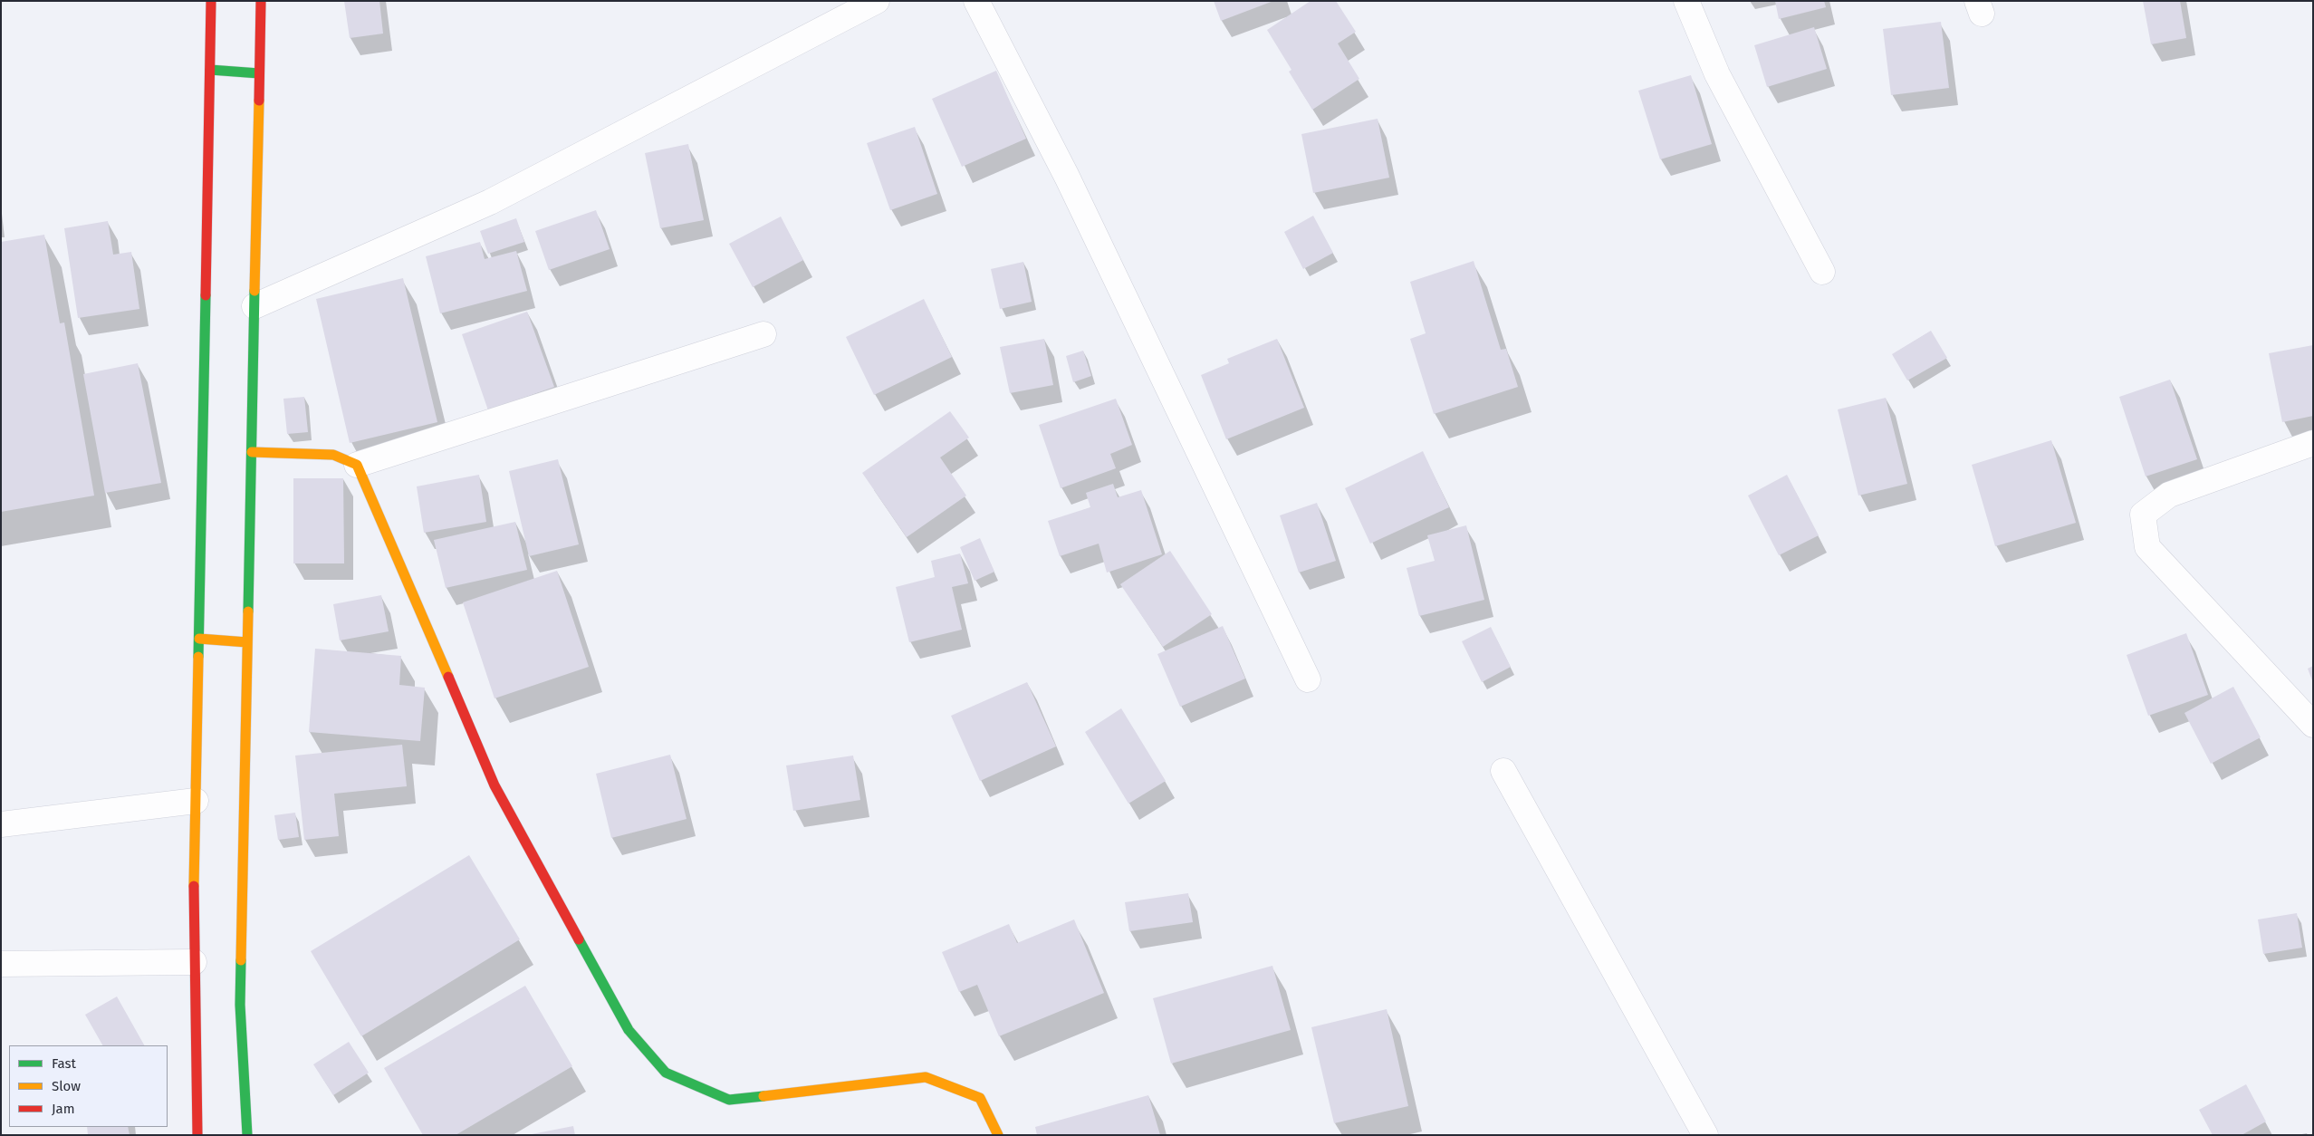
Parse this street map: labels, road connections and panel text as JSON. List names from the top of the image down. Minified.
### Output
{"legend":["Fast","Slow","Jam"]}
